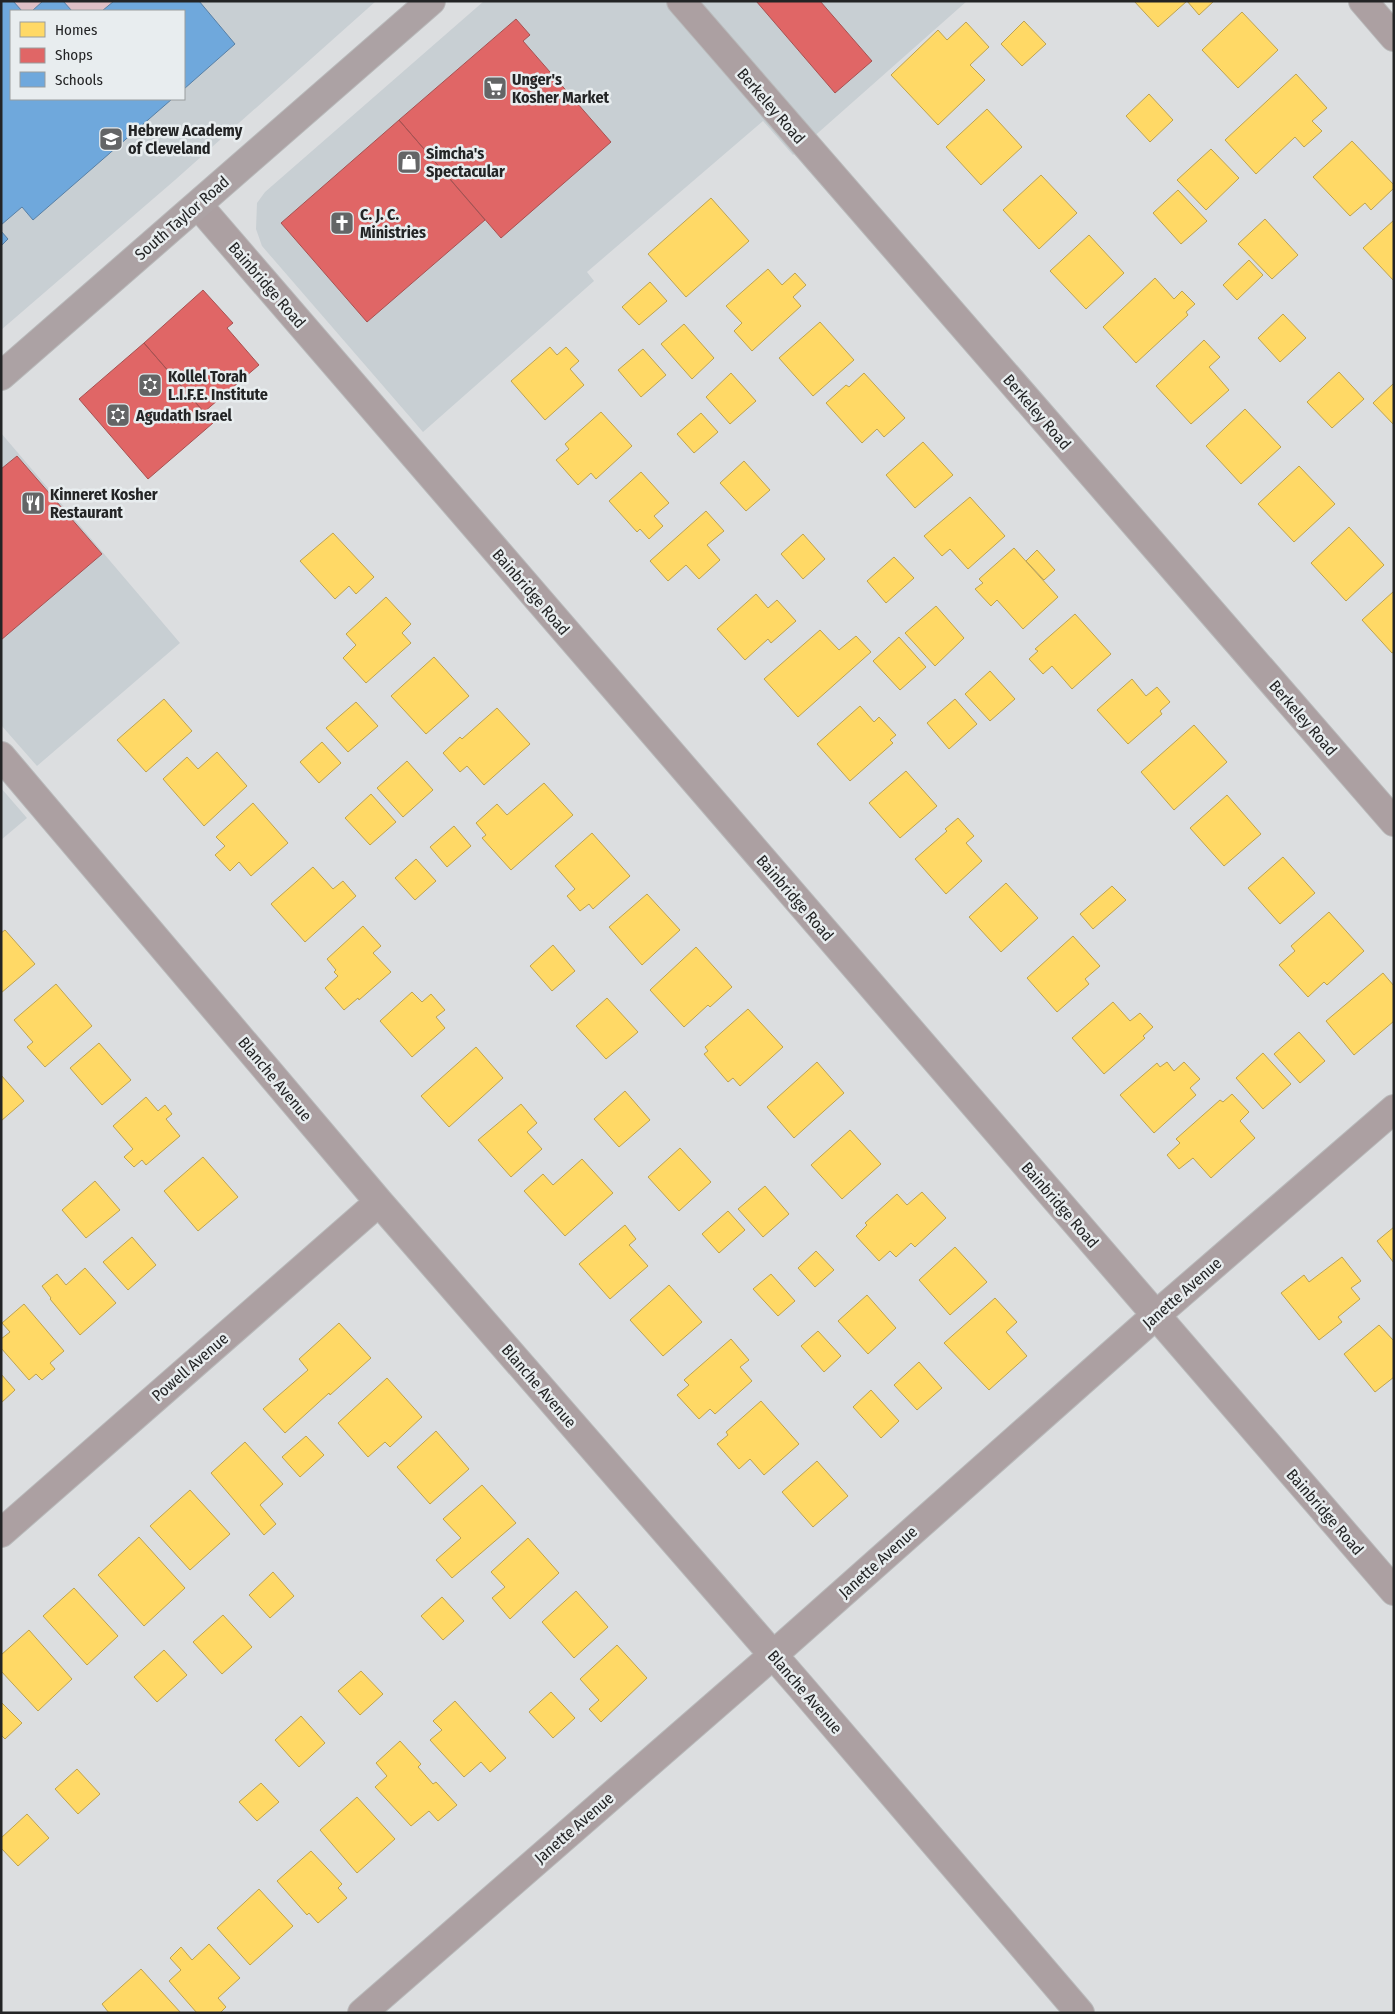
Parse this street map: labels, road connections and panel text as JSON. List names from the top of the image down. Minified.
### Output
{"streets":{"main road":["South Taylor Road"],"street":["Berkeley Road","Bainbridge Road","Blanche Avenue","Janette Avenue","Powell Avenue"]},"crossings":[["South Taylor Road","Bainbridge Road"],["Bainbridge Road","Janette Avenue"],["Blanche Avenue","Janette Avenue"],["Blanche Avenue","Powell Avenue"]],"places":{"supermarket":["Unger's Kosher Market"],"school or university":["Hebrew Academy of Cleveland"],"shop":["Simcha's Spectacular"],"church":["C. J. C. Ministries"],"synagogue":["Kollel Torah L.I.F.E. Institute","Agudath Israel"],"restaurant":["Kinneret Kosher Restaurant"]},"legend":["Homes","Shops","Schools"]}
